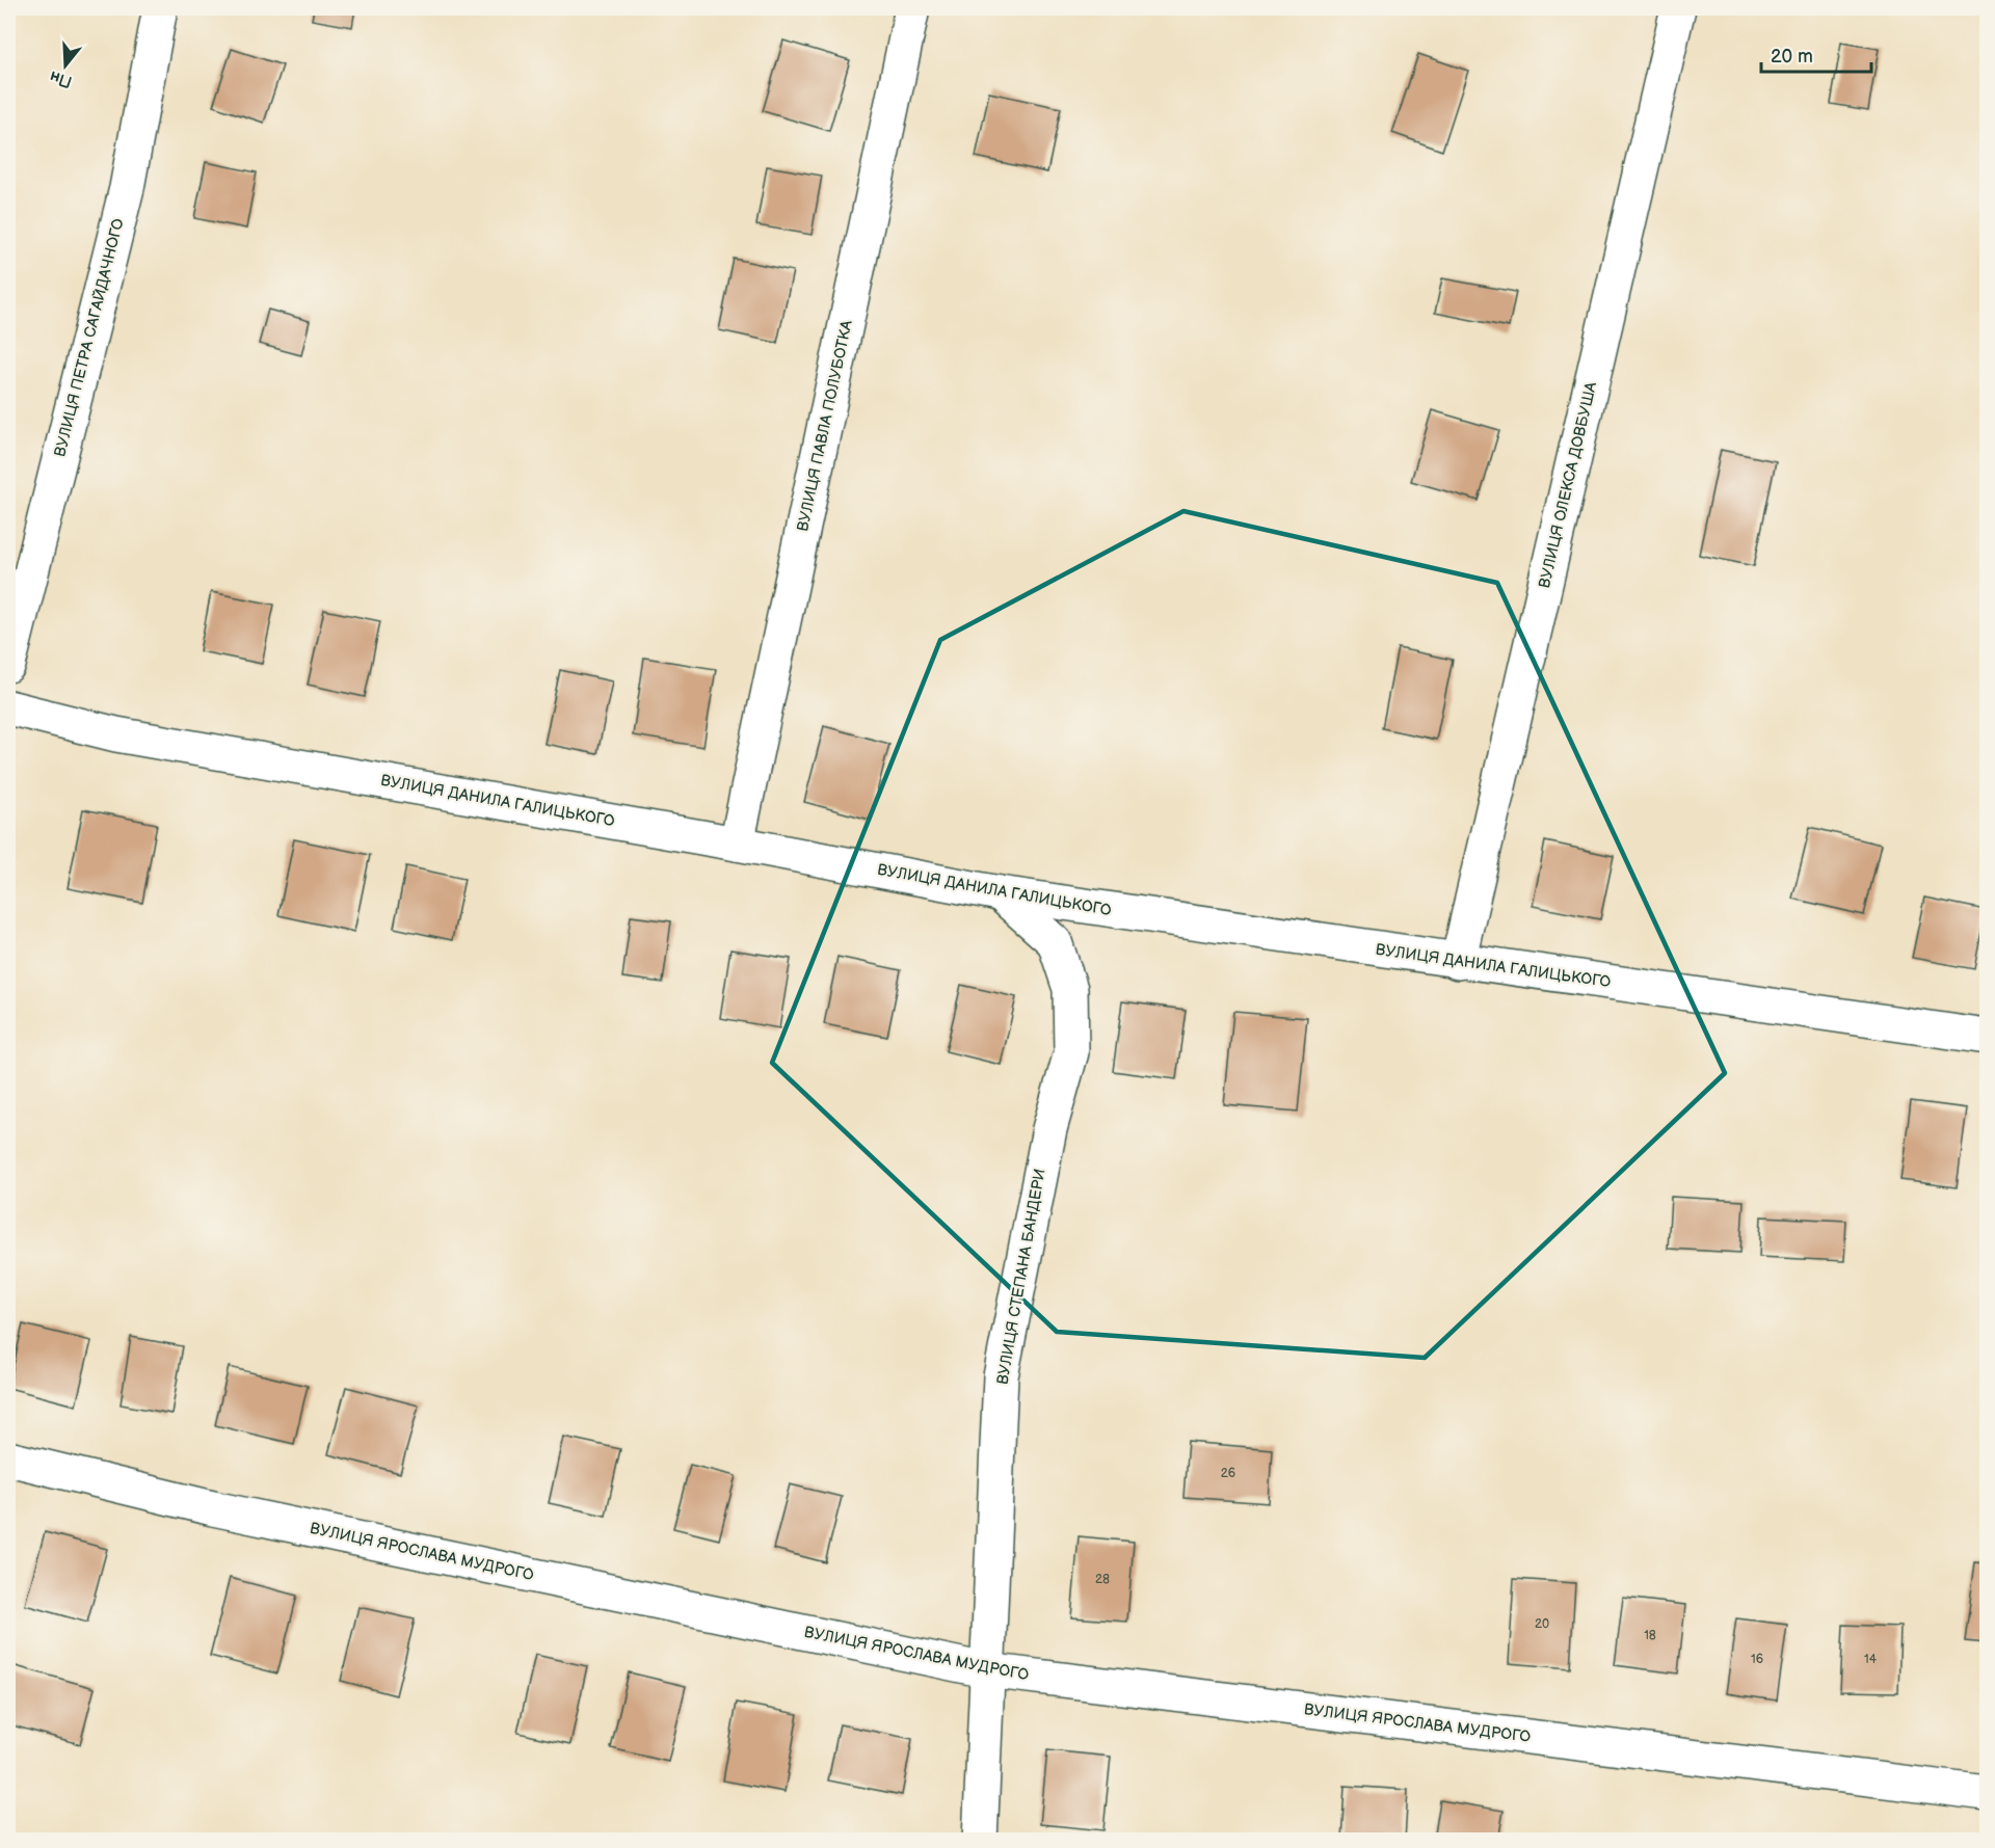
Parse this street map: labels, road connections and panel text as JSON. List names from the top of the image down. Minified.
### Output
{"streets":{"street":["ВУЛИЦЯ ПЕТРА САГАЙДАЧНОГО","ВУЛИЦЯ ПАВЛА ПОЛУБОТКА","ВУЛИЦЯ ОЛЕКСА ДОВБУША","ВУЛИЦЯ ДАНИЛА ГАЛИЦЬКОГО","ВУЛИЦЯ СТЕПАНА БАНДЕРИ","ВУЛИЦЯ ЯРОСЛАВА МУДРОГО"]},"crossings":[["ВУЛИЦЯ ПАВЛА ПОЛУБОТКА","ВУЛИЦЯ ДАНИЛА ГАЛИЦЬКОГО"],["ВУЛИЦЯ ОЛЕКСА ДОВБУША","ВУЛИЦЯ ДАНИЛА ГАЛИЦЬКОГО"],["ВУЛИЦЯ ДАНИЛА ГАЛИЦЬКОГО","ВУЛИЦЯ СТЕПАНА БАНДЕРИ"],["ВУЛИЦЯ СТЕПАНА БАНДЕРИ","ВУЛИЦЯ ЯРОСЛАВА МУДРОГО"]],"house_numbers":["26","28","20","18","16","14"],"scale_bar":"20 m","north":"bottom"}
